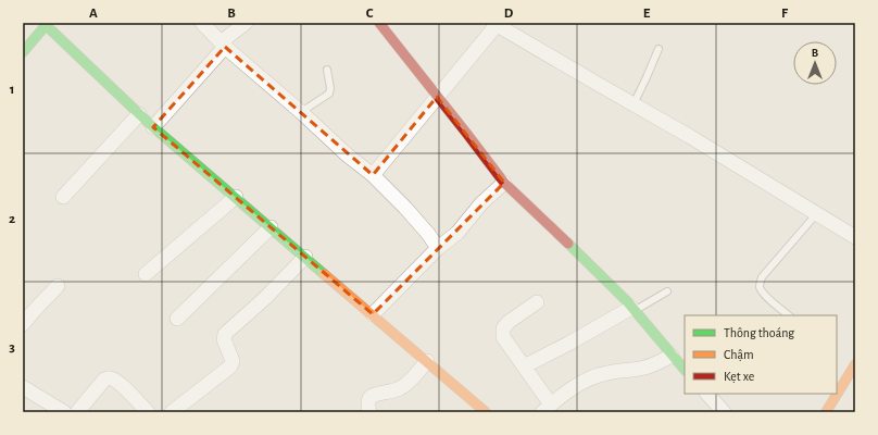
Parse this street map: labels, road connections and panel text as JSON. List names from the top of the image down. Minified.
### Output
{"legend":["Thông thoáng","Chậm","Kẹt xe"],"north":"top","grid":{"columns":["A","B","C","D","E","F"],"rows":["1","2","3"]}}
